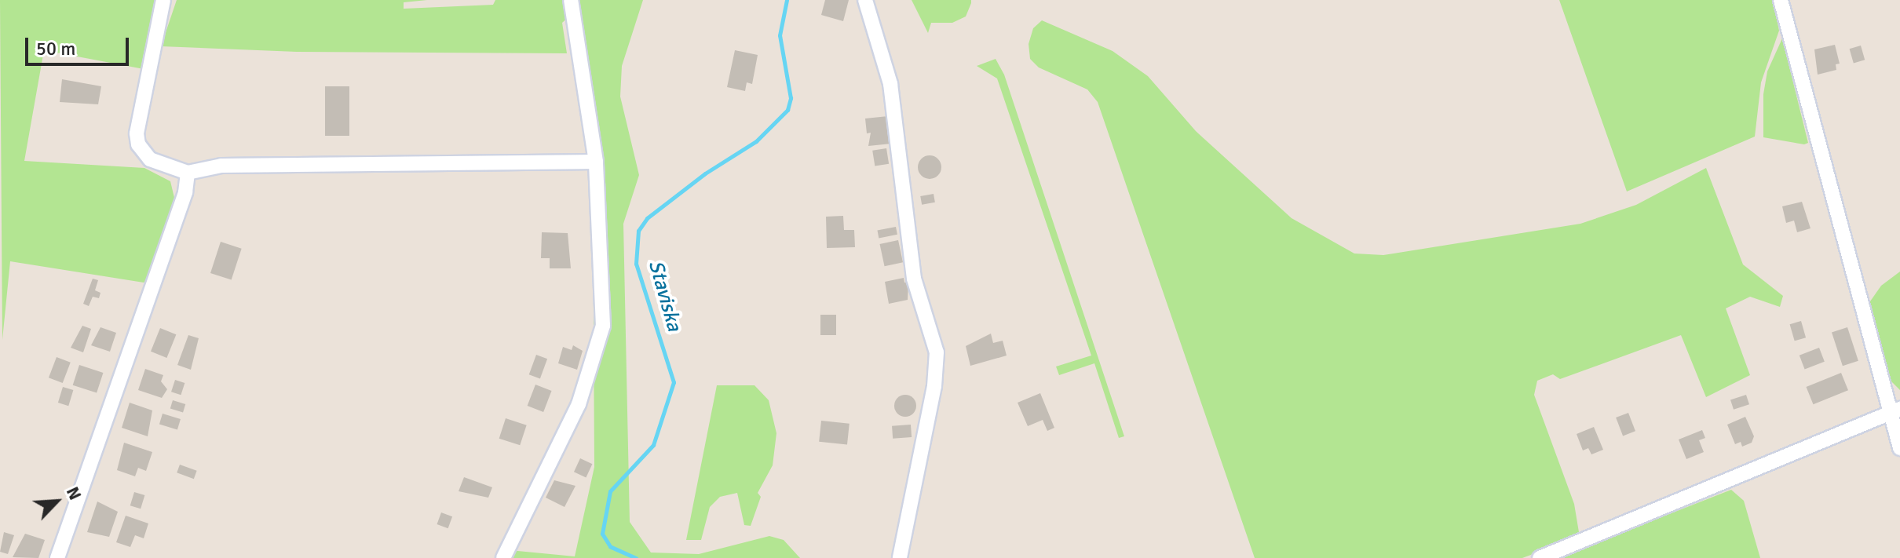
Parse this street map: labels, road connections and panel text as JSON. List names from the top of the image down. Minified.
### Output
{"water":["Staviska"],"scale_bar":"50 m","north":"top right"}
